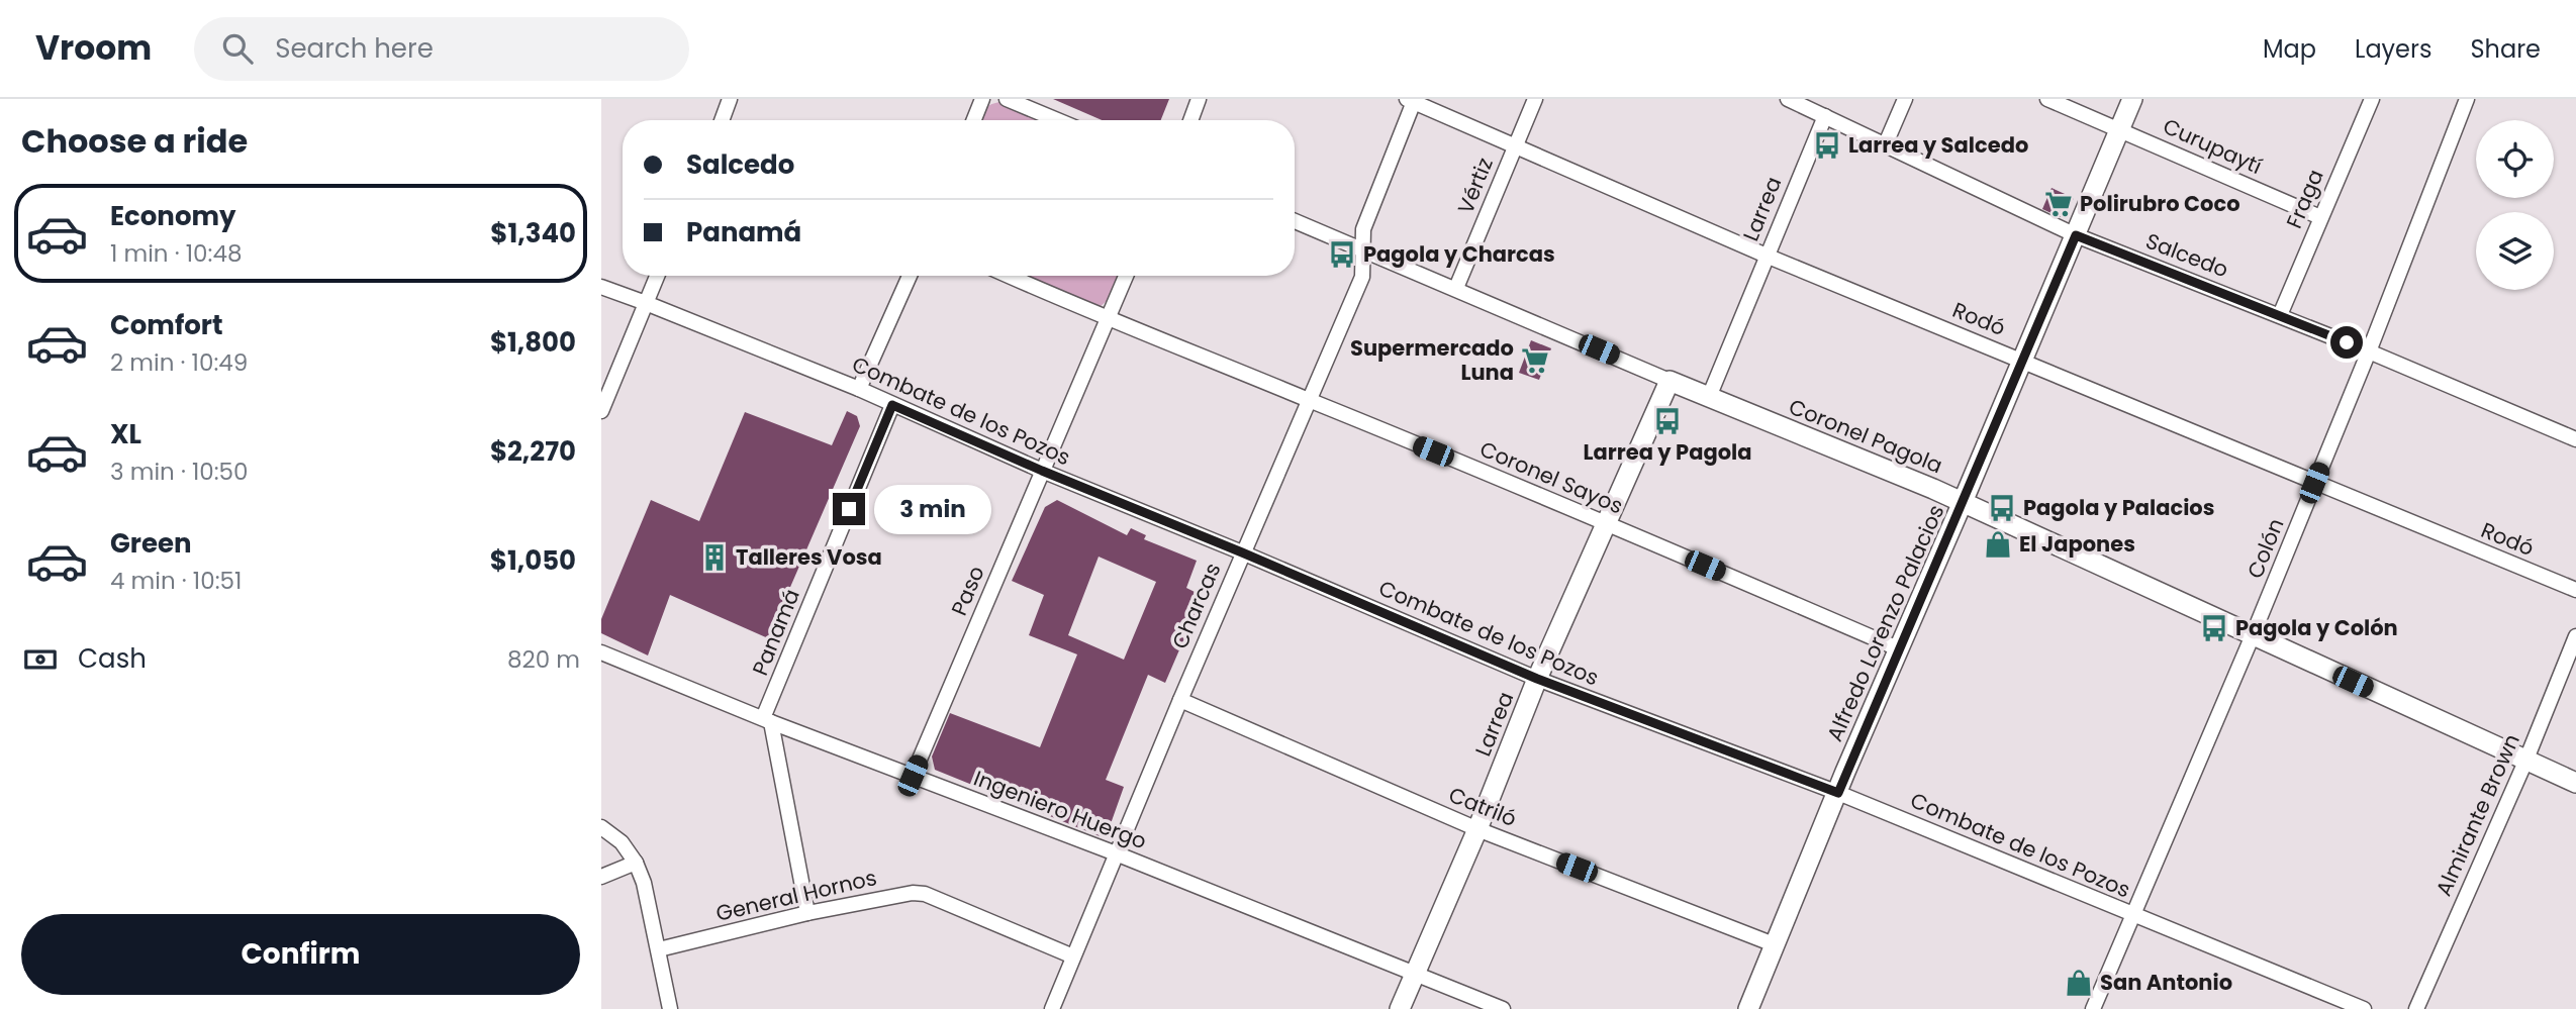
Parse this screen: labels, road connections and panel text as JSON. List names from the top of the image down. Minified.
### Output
{"streets":{"street":["Curupaytí","Vértiz","Fraga","Larrea","Salcedo","Rodó","Combate de los Pozos","Coronel Pagola","Coronel Sayos","Colón","Paso","Charcas","Alfredo Lorenzo Palacios","Panamá","Catriló","Ingeniero Huergo","Almirante Brown","General Hornos"]},"crossings":[["Curupaytí","Fraga"],["Curupaytí","Alfredo Lorenzo Palacios"],["Vértiz","Rodó"],["Vértiz","Coronel Pagola"],["Fraga","Salcedo"],["Larrea","Salcedo"],["Larrea","Rodó"],["Larrea","Combate de los Pozos"],["Larrea","Coronel Pagola"],["Larrea","Coronel Sayos"],["Larrea","Catriló"],["Larrea","Ingeniero Huergo"],["Salcedo","Colón"],["Salcedo","Alfredo Lorenzo Palacios"],["Rodó","Colón"],["Rodó","Charcas"],["Rodó","Alfredo Lorenzo Palacios"],["Combate de los Pozos","Colón"],["Combate de los Pozos","Paso"],["Combate de los Pozos","Charcas"],["Combate de los Pozos","Alfredo Lorenzo Palacios"],["Combate de los Pozos","Panamá"],["Coronel Pagola","Colón"],["Coronel Pagola","Charcas"],["Coronel Pagola","Alfredo Lorenzo Palacios"],["Coronel Pagola","Almirante Brown"],["Coronel Sayos","Paso"],["Coronel Sayos","Charcas"],["Coronel Sayos","Alfredo Lorenzo Palacios"],["Paso","Ingeniero Huergo"],["Charcas","Catriló"],["Charcas","Ingeniero Huergo"],["Charcas","General Hornos"],["Alfredo Lorenzo Palacios","Catriló"],["Panamá","Ingeniero Huergo"]],"places":{"bus stop":["Larrea y Salcedo","Pagola y Charcas","Larrea y Pagola","Pagola y Palacios","Pagola y Colón"],"supermarket":["Polirubro Coco","Supermercado Luna"],"shop":["El Japones","San Antonio"],"building":["Talleres Vosa"]},"page":{"header":"Vroom","search":"Search here","nav":["Map","Layers","Share"],"heading":"Choose a ride","banner":["Salcedo","Panamá"],"list":[{"name":"Economy","note":"1 min · 10:48","value":"$1,340"},{"name":"Comfort","note":"2 min · 10:49","value":"$1,800"},{"name":"XL","note":"3 min · 10:50","value":"$2,270"},{"name":"Green","note":"4 min · 10:51","value":"$1,050"}],"bubble":"3 min","pay":["Cash","820 m"],"buttons":"Confirm"}}
